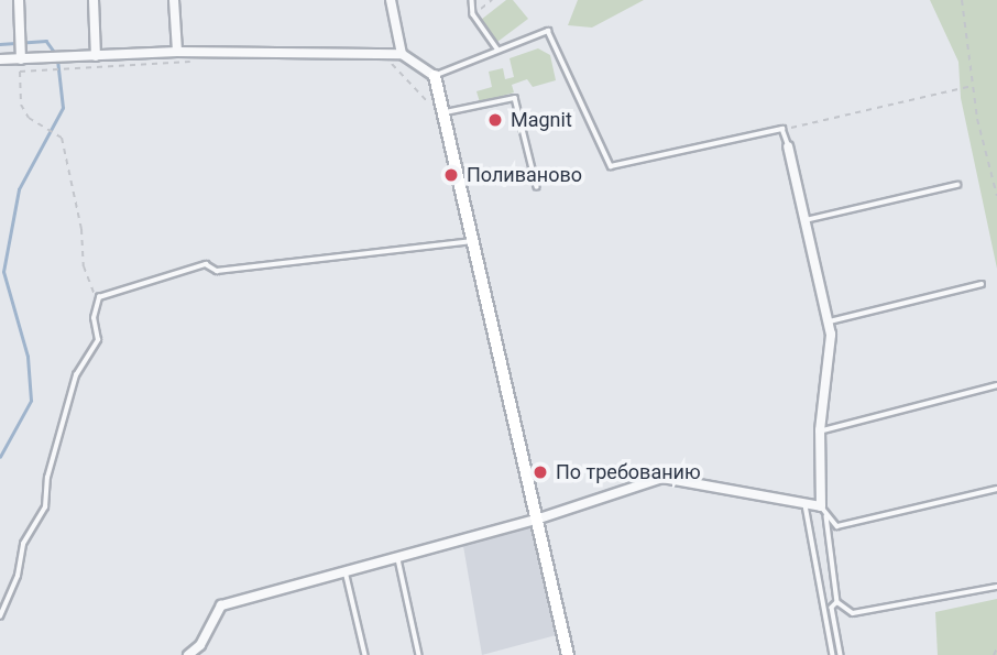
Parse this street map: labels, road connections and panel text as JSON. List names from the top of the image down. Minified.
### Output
{"places":["Magnit","Поливаново","По требованию"]}
